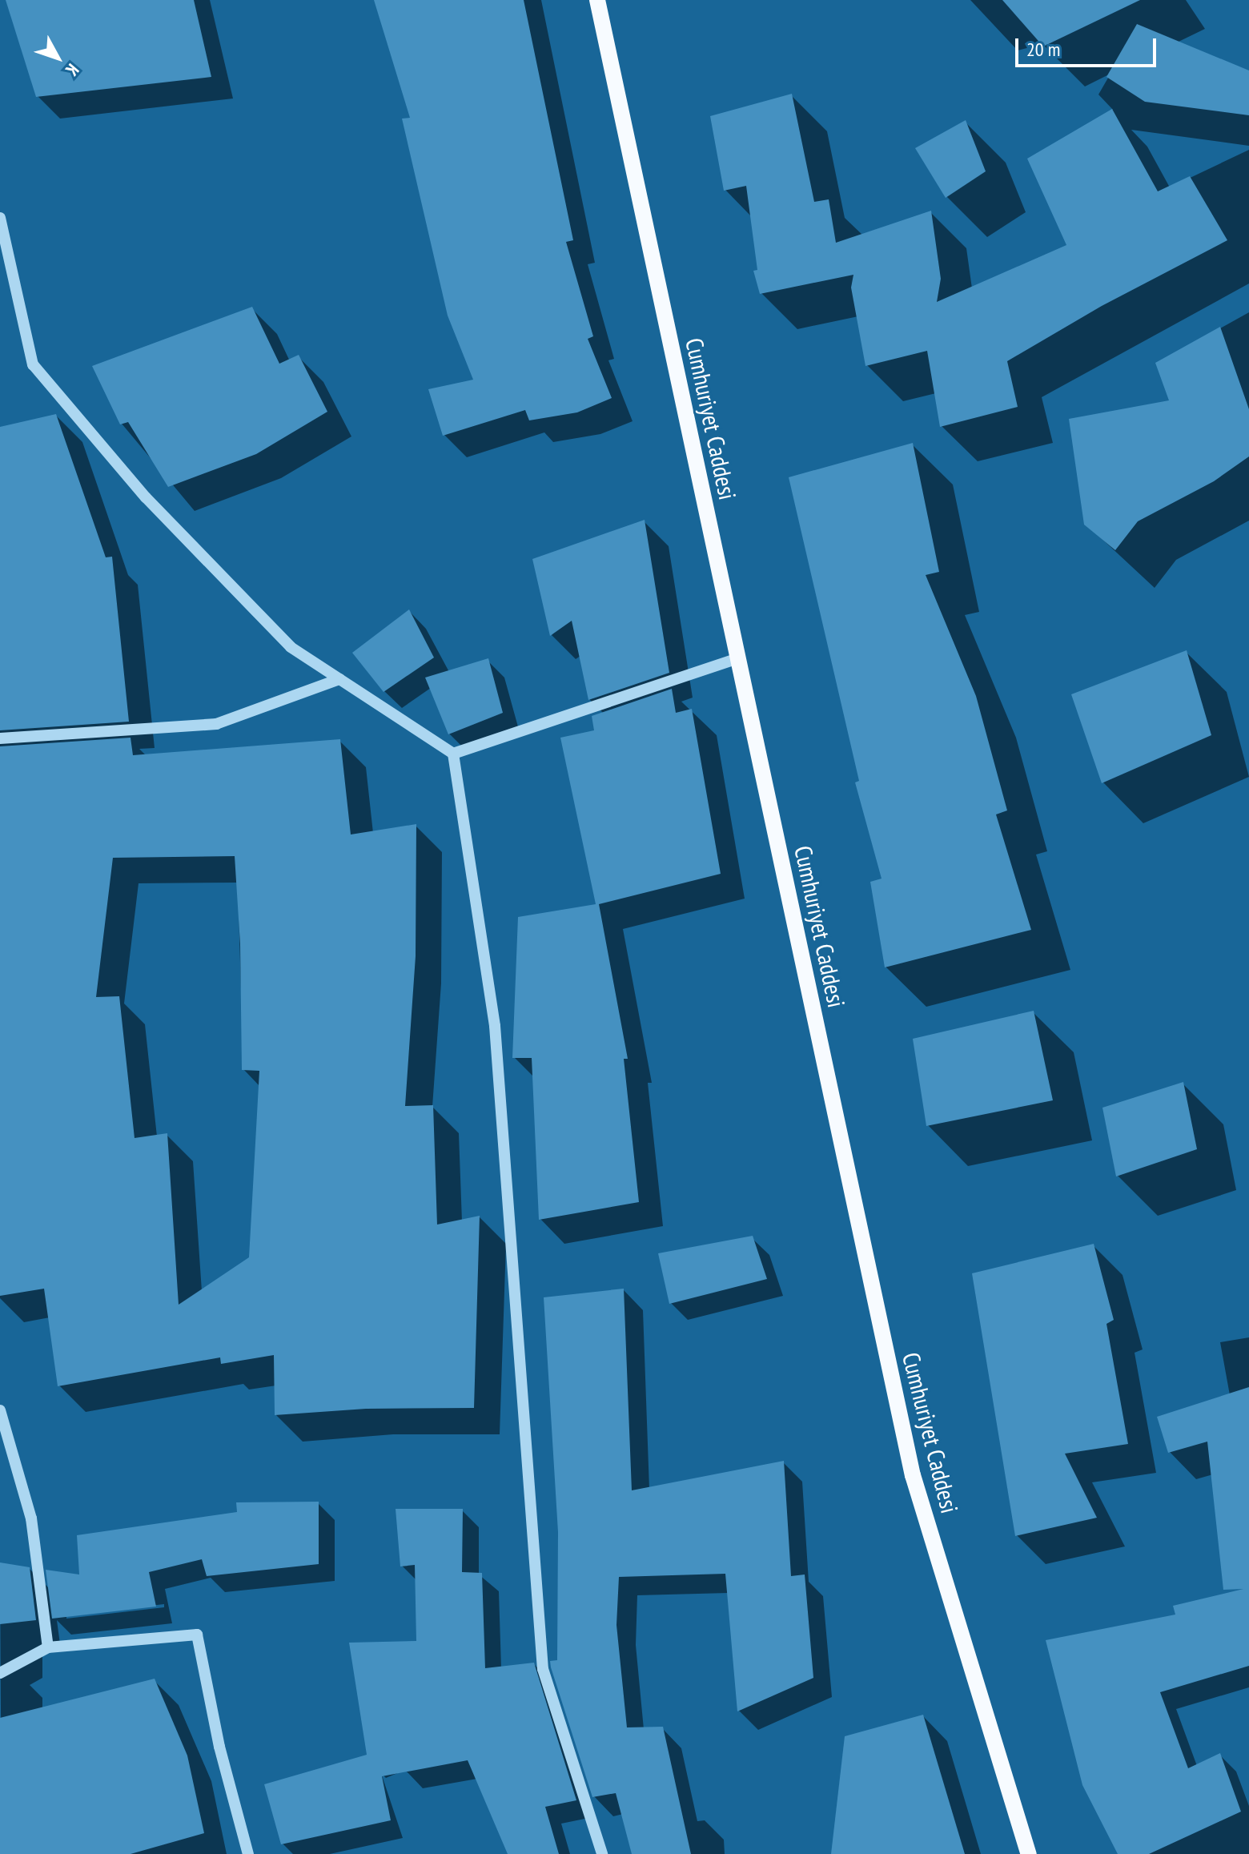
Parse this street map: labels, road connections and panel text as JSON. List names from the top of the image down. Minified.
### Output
{"streets":{"main road":["Cumhuriyet Caddesi"]},"scale_bar":"20 m","north":"bottom right"}
